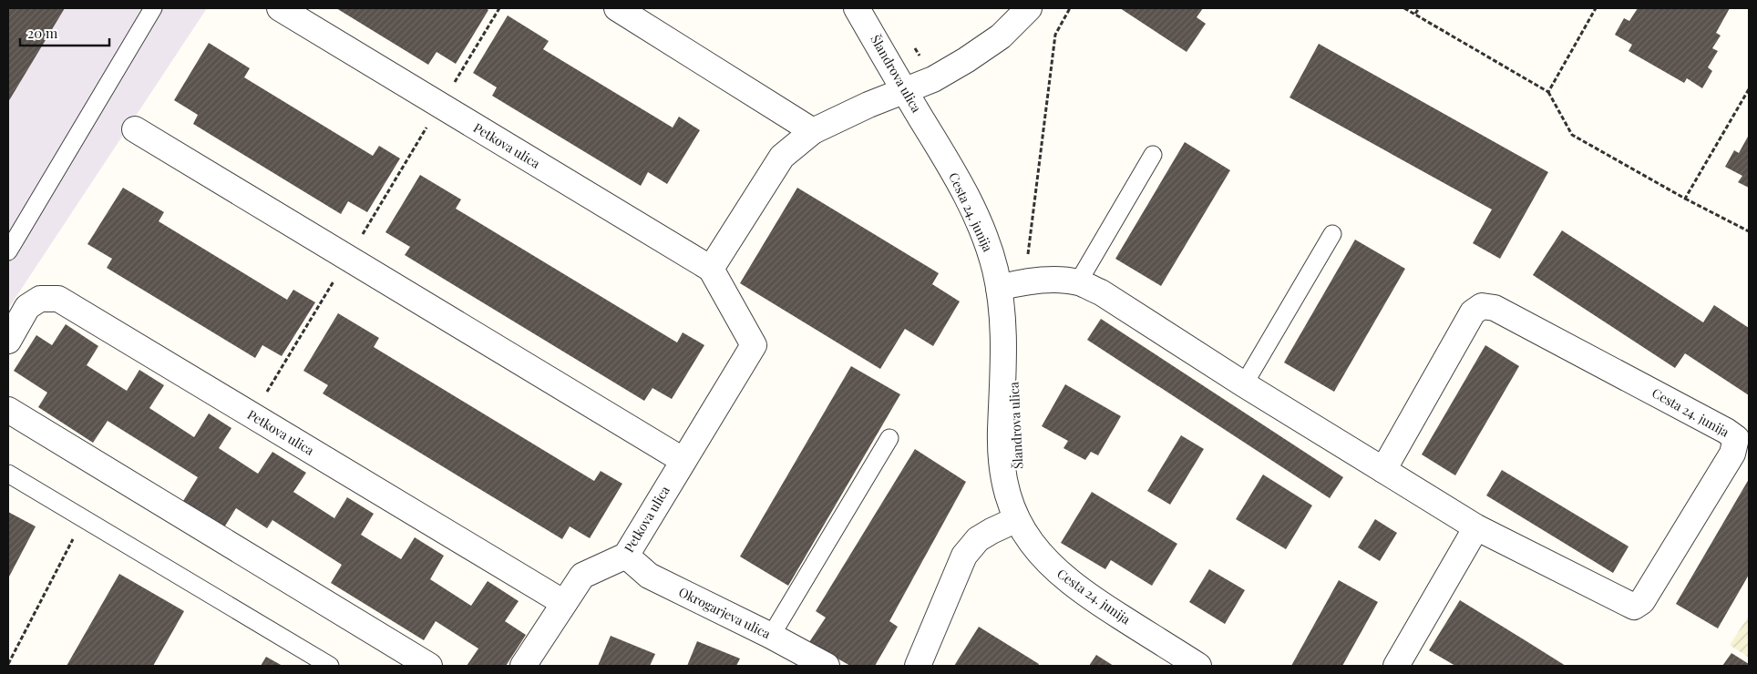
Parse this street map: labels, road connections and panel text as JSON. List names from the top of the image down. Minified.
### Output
{"streets":{"street":["Šlandrova ulica","Petkova ulica","Cesta 24. junija","Okrogarjeva ulica"]},"crossings":[["Šlandrova ulica","Cesta 24. junija"],["Petkova ulica","Okrogarjeva ulica"]],"scale_bar":"20 m"}
